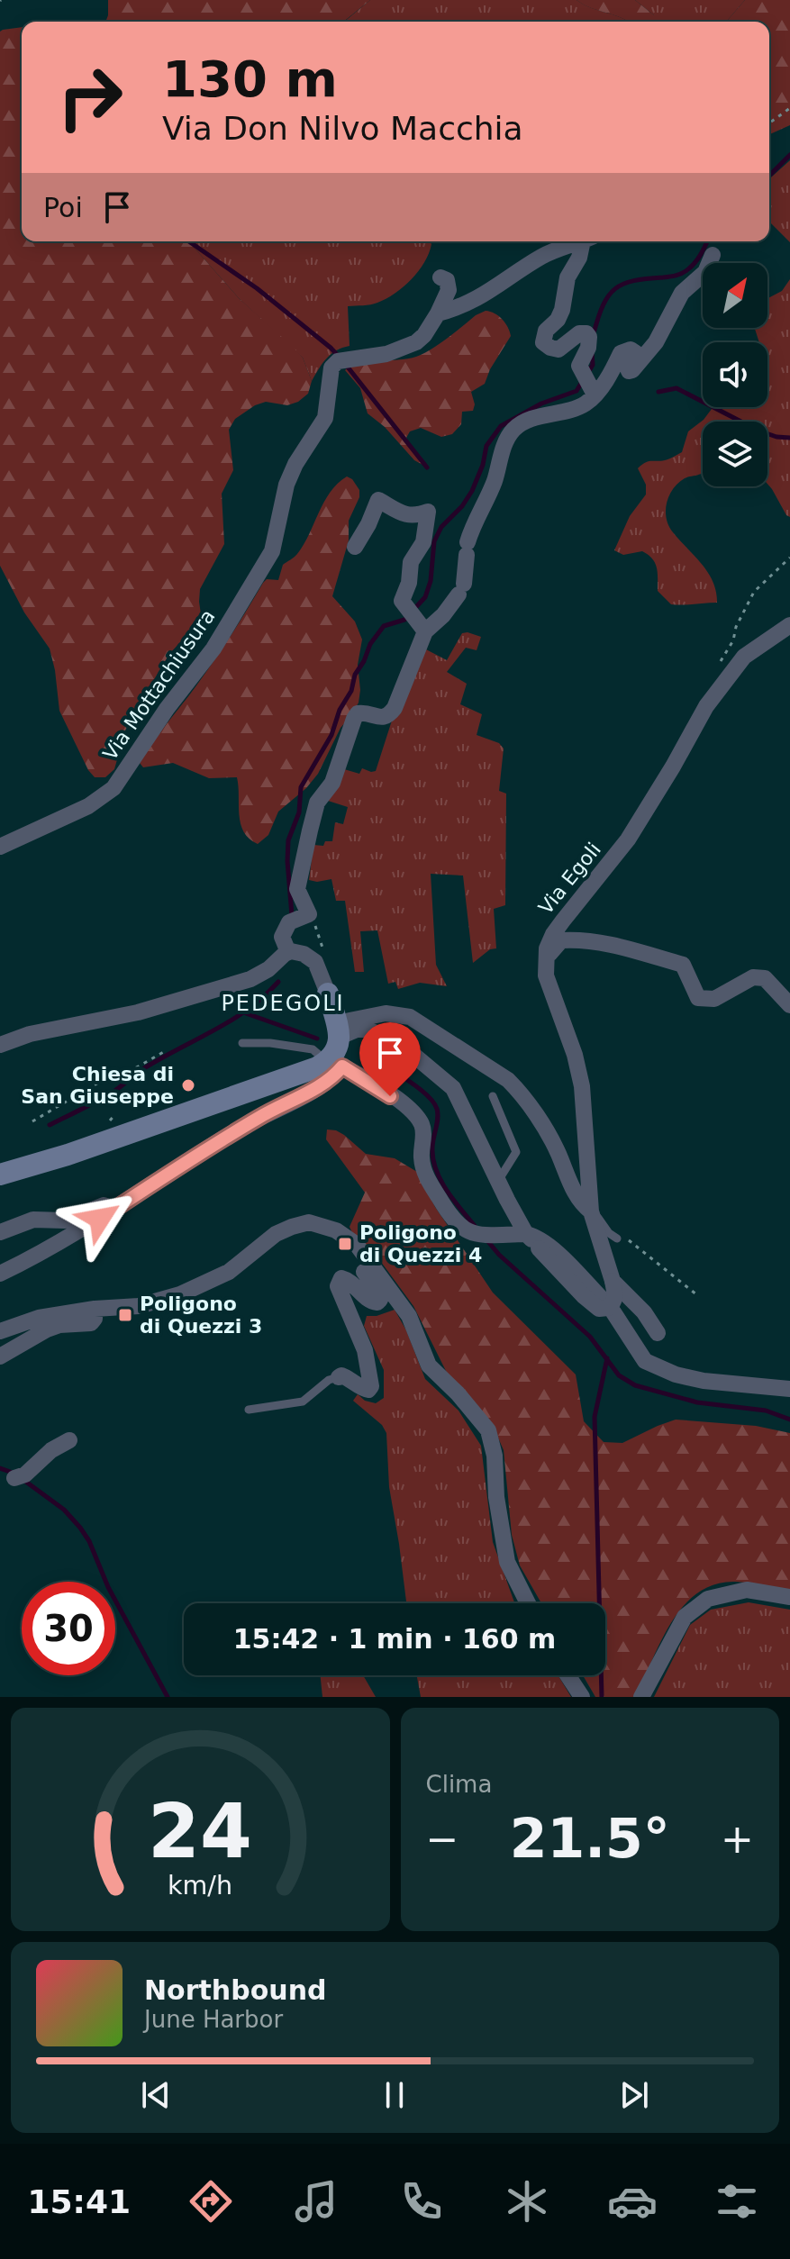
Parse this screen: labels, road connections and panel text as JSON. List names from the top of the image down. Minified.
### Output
{"streets":{"street":["Via Mottachiusura","Via Egoli"]},"districts":["PEDEGOLI"],"places":{"other":["Chiesa di San Giuseppe"],"transit":["Poligono di Quezzi 4","Poligono di Quezzi 3"]},"north":"top right","page":{"turn":["130 m","Via Don Nilvo Macchia"],"then":"Poi","limit":"30","trip":"15:42 · 1 min · 160 m","tile":"Clima","heat":["−","21.5°","+"],"song":["Northbound","June Harbor"],"tabs":"15:41","gauge":["24","km/h"]}}
